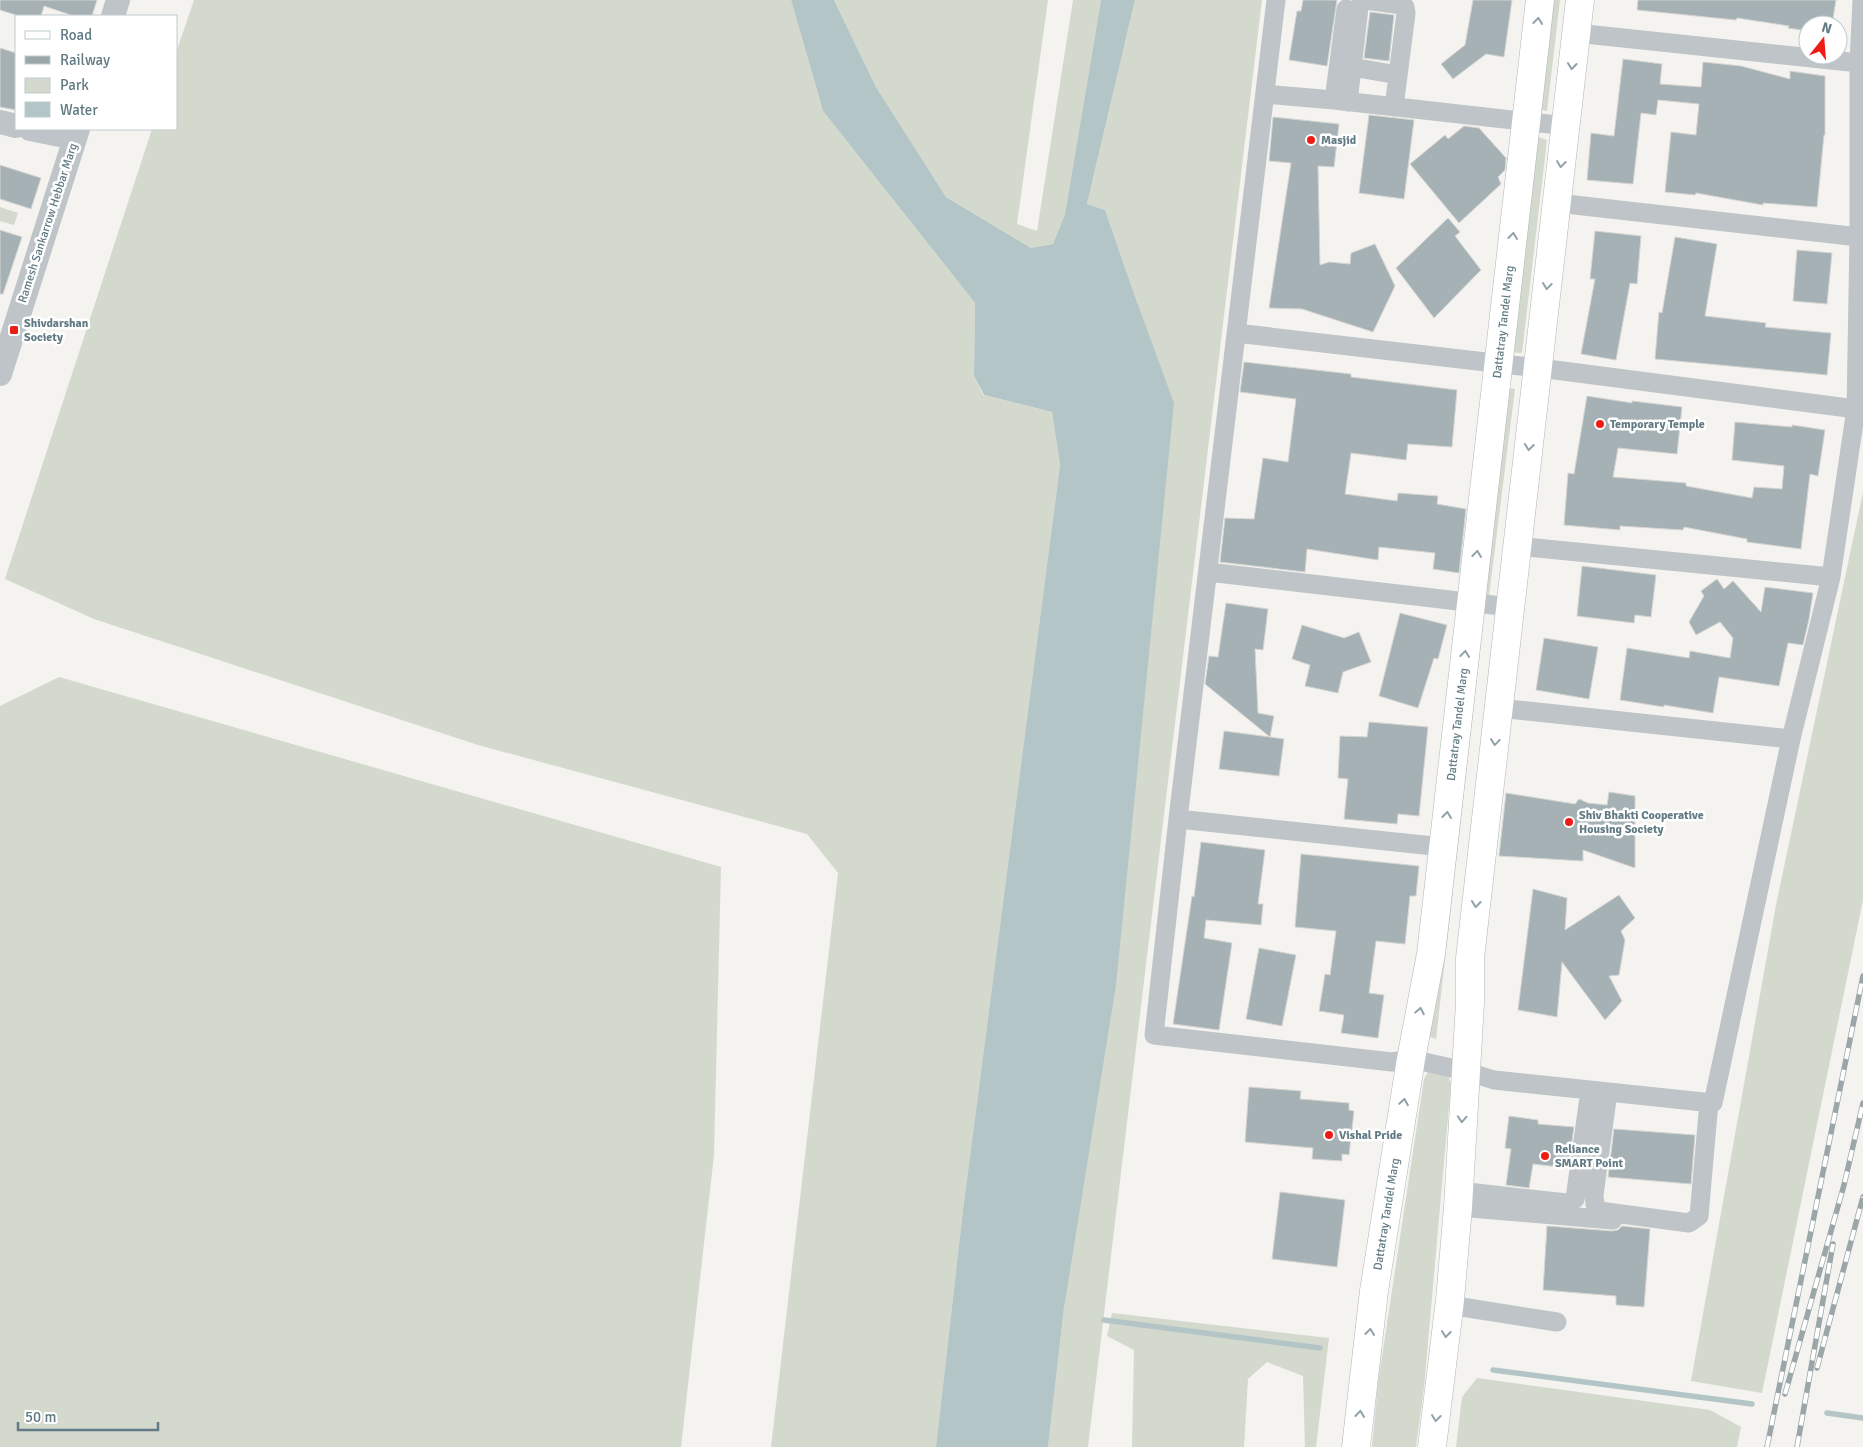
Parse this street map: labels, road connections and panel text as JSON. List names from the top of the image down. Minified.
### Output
{"streets":{"main road":["Dattatray Tandel Marg"],"street":["Ramesh Sankarrow Hebbar Marg"]},"places":{"other":["Masjid","Temporary Temple","Shiv Bhakti Cooperative Housing Society","Vishal Pride","Reliance SMART Point"],"transit":["Shivdarshan Society"]},"legend":["Road","Railway","Park","Water"],"scale_bar":"50 m","north":"top"}
